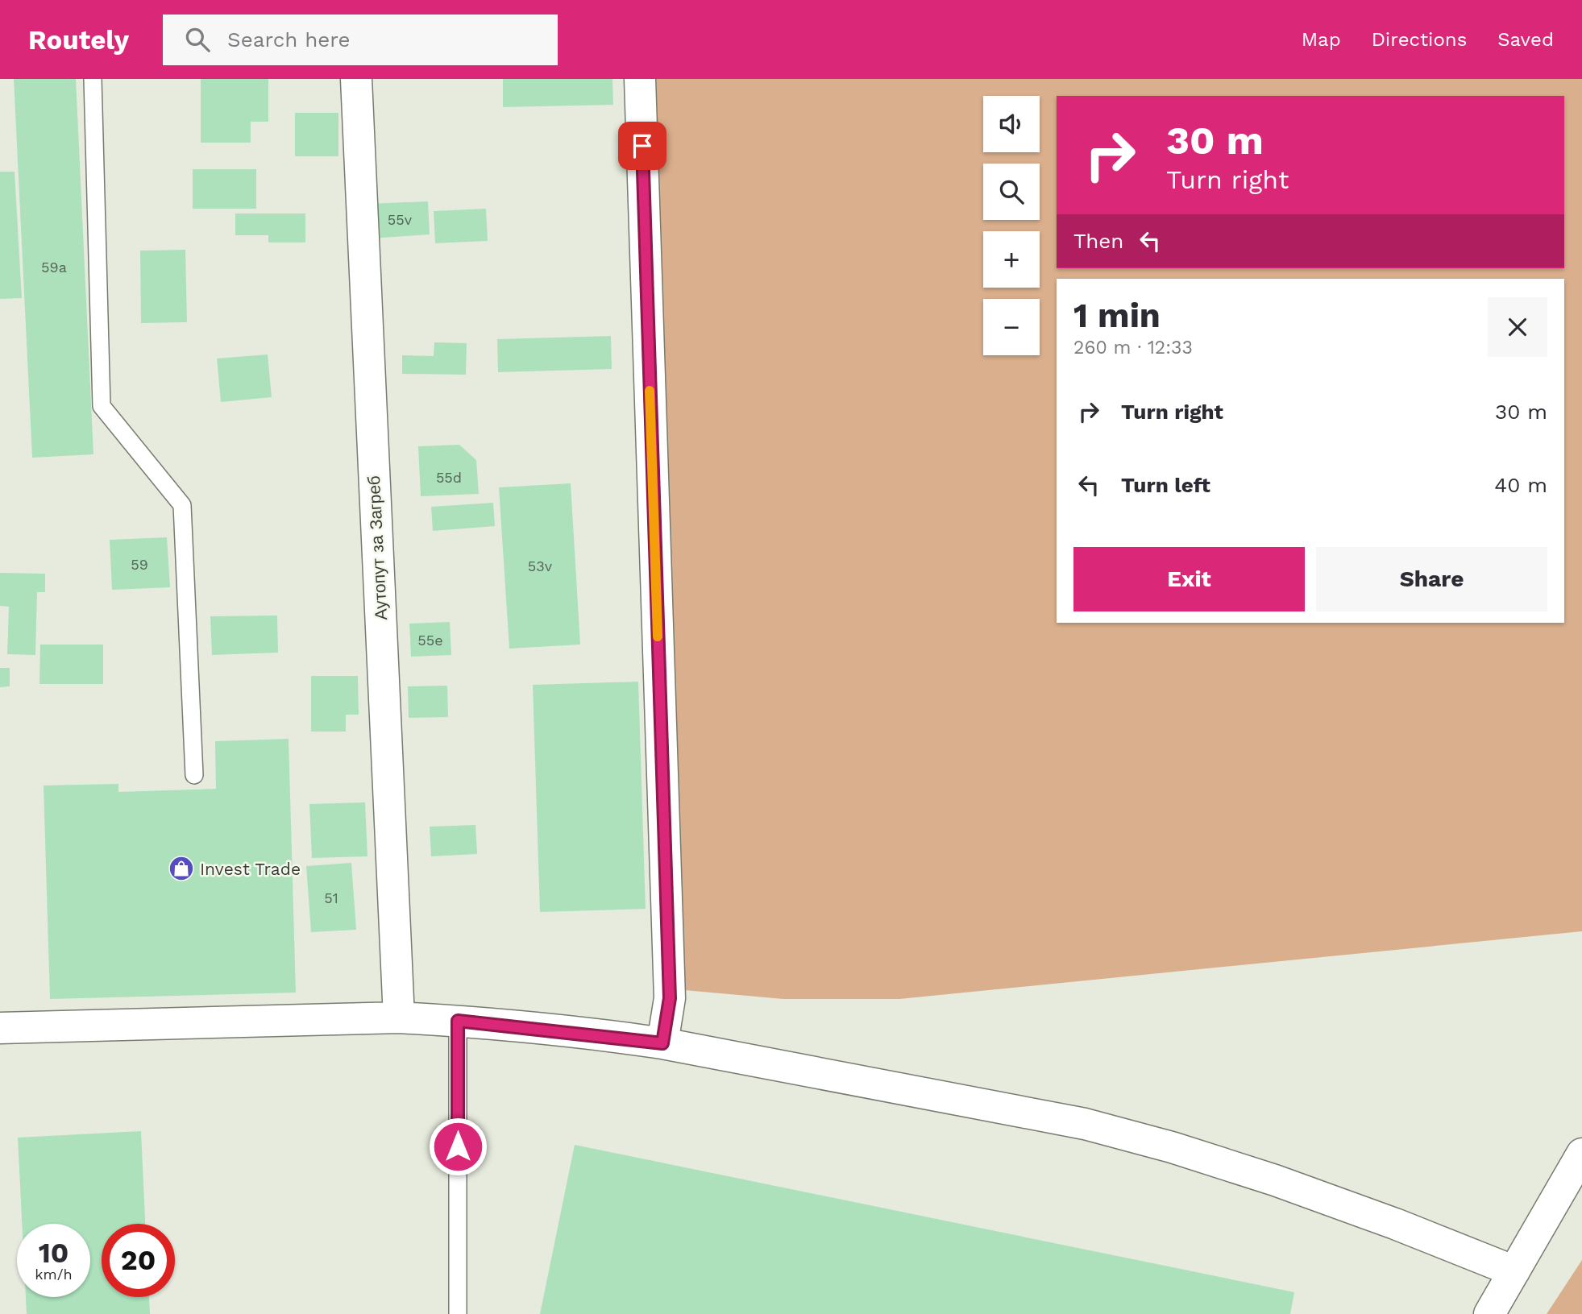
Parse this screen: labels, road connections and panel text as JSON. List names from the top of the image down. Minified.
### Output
{"streets":{"street":["Аутопут за Загреб"]},"places":{"shop":["Invest Trade"]},"house_numbers":["55v","59a","55d","59","53v","55e","51"],"page":{"header":"Routely","search":"Search here","nav":["Map","Directions","Saved"],"map_buttons":["+","−"],"turn":["30 m","Turn right"],"then":"Then","heading":["1 min","260 m · 12:33"],"list":[{"name":"Turn right","value":"30 m"},{"name":"Turn left","value":"40 m"}],"buttons":["Exit","Share"],"speed":"10 km/h","limit":"20"}}
